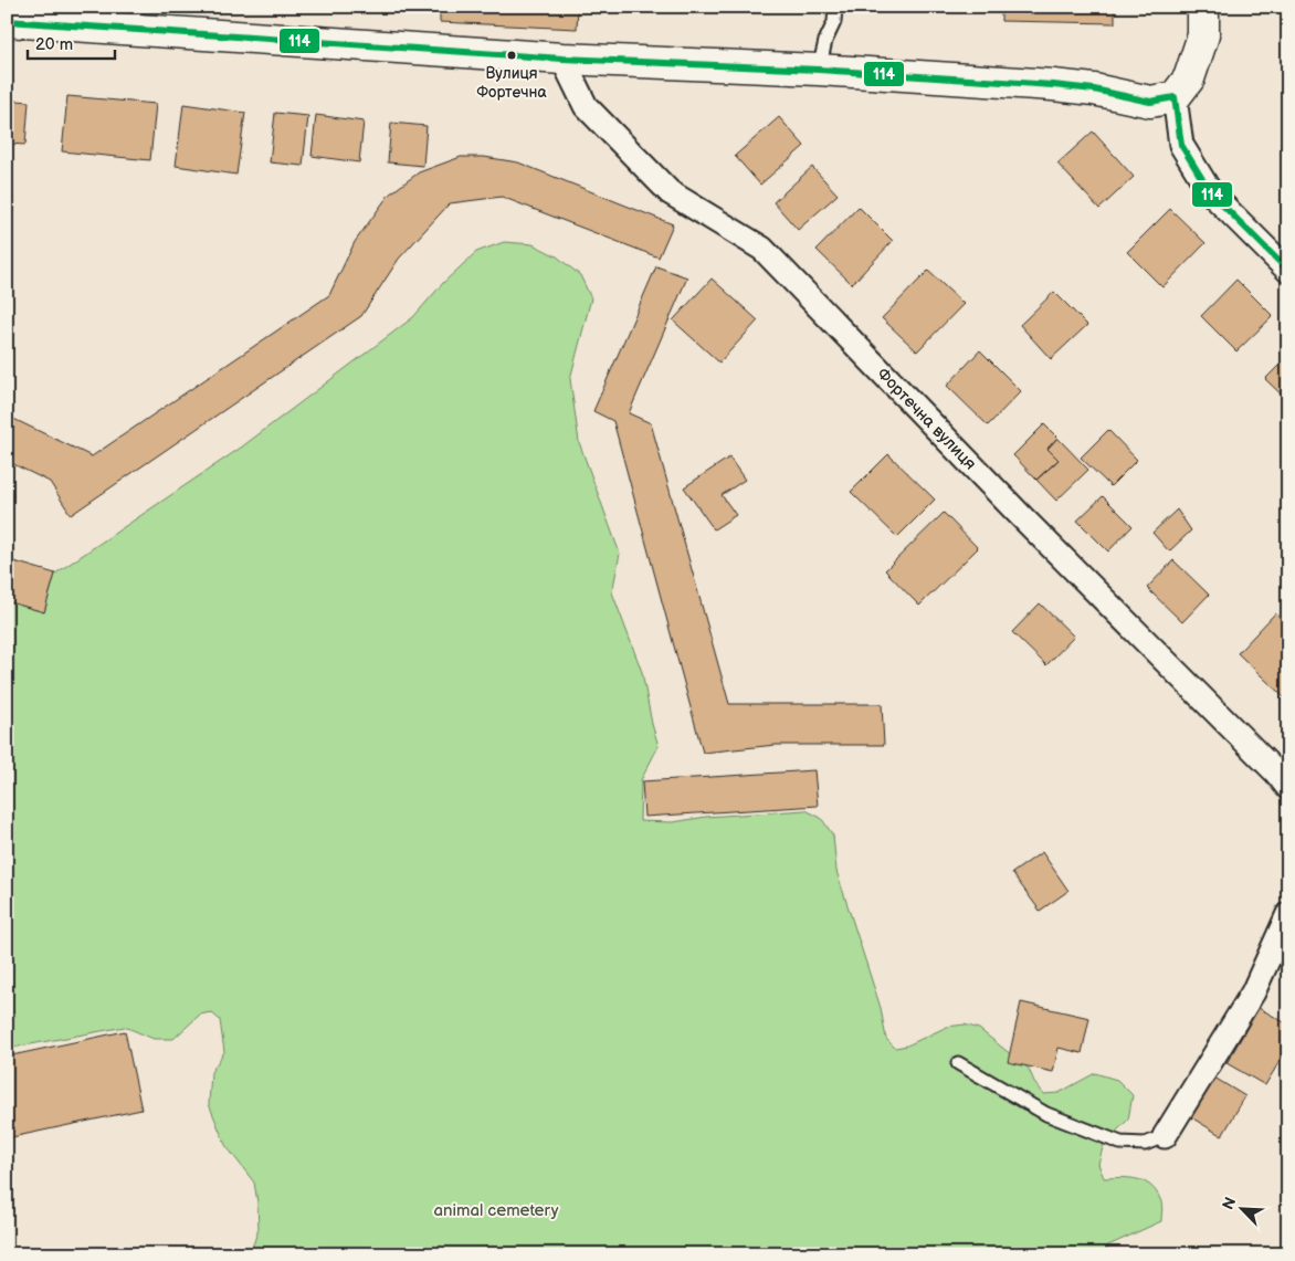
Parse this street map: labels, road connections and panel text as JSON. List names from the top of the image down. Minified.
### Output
{"streets":{"street":["Фортечна вулиця"]},"parks":["animal cemetery"],"places":["Вулиця Фортечна"],"lines":["transit line 114"],"scale_bar":"20 m","north":"top left"}
